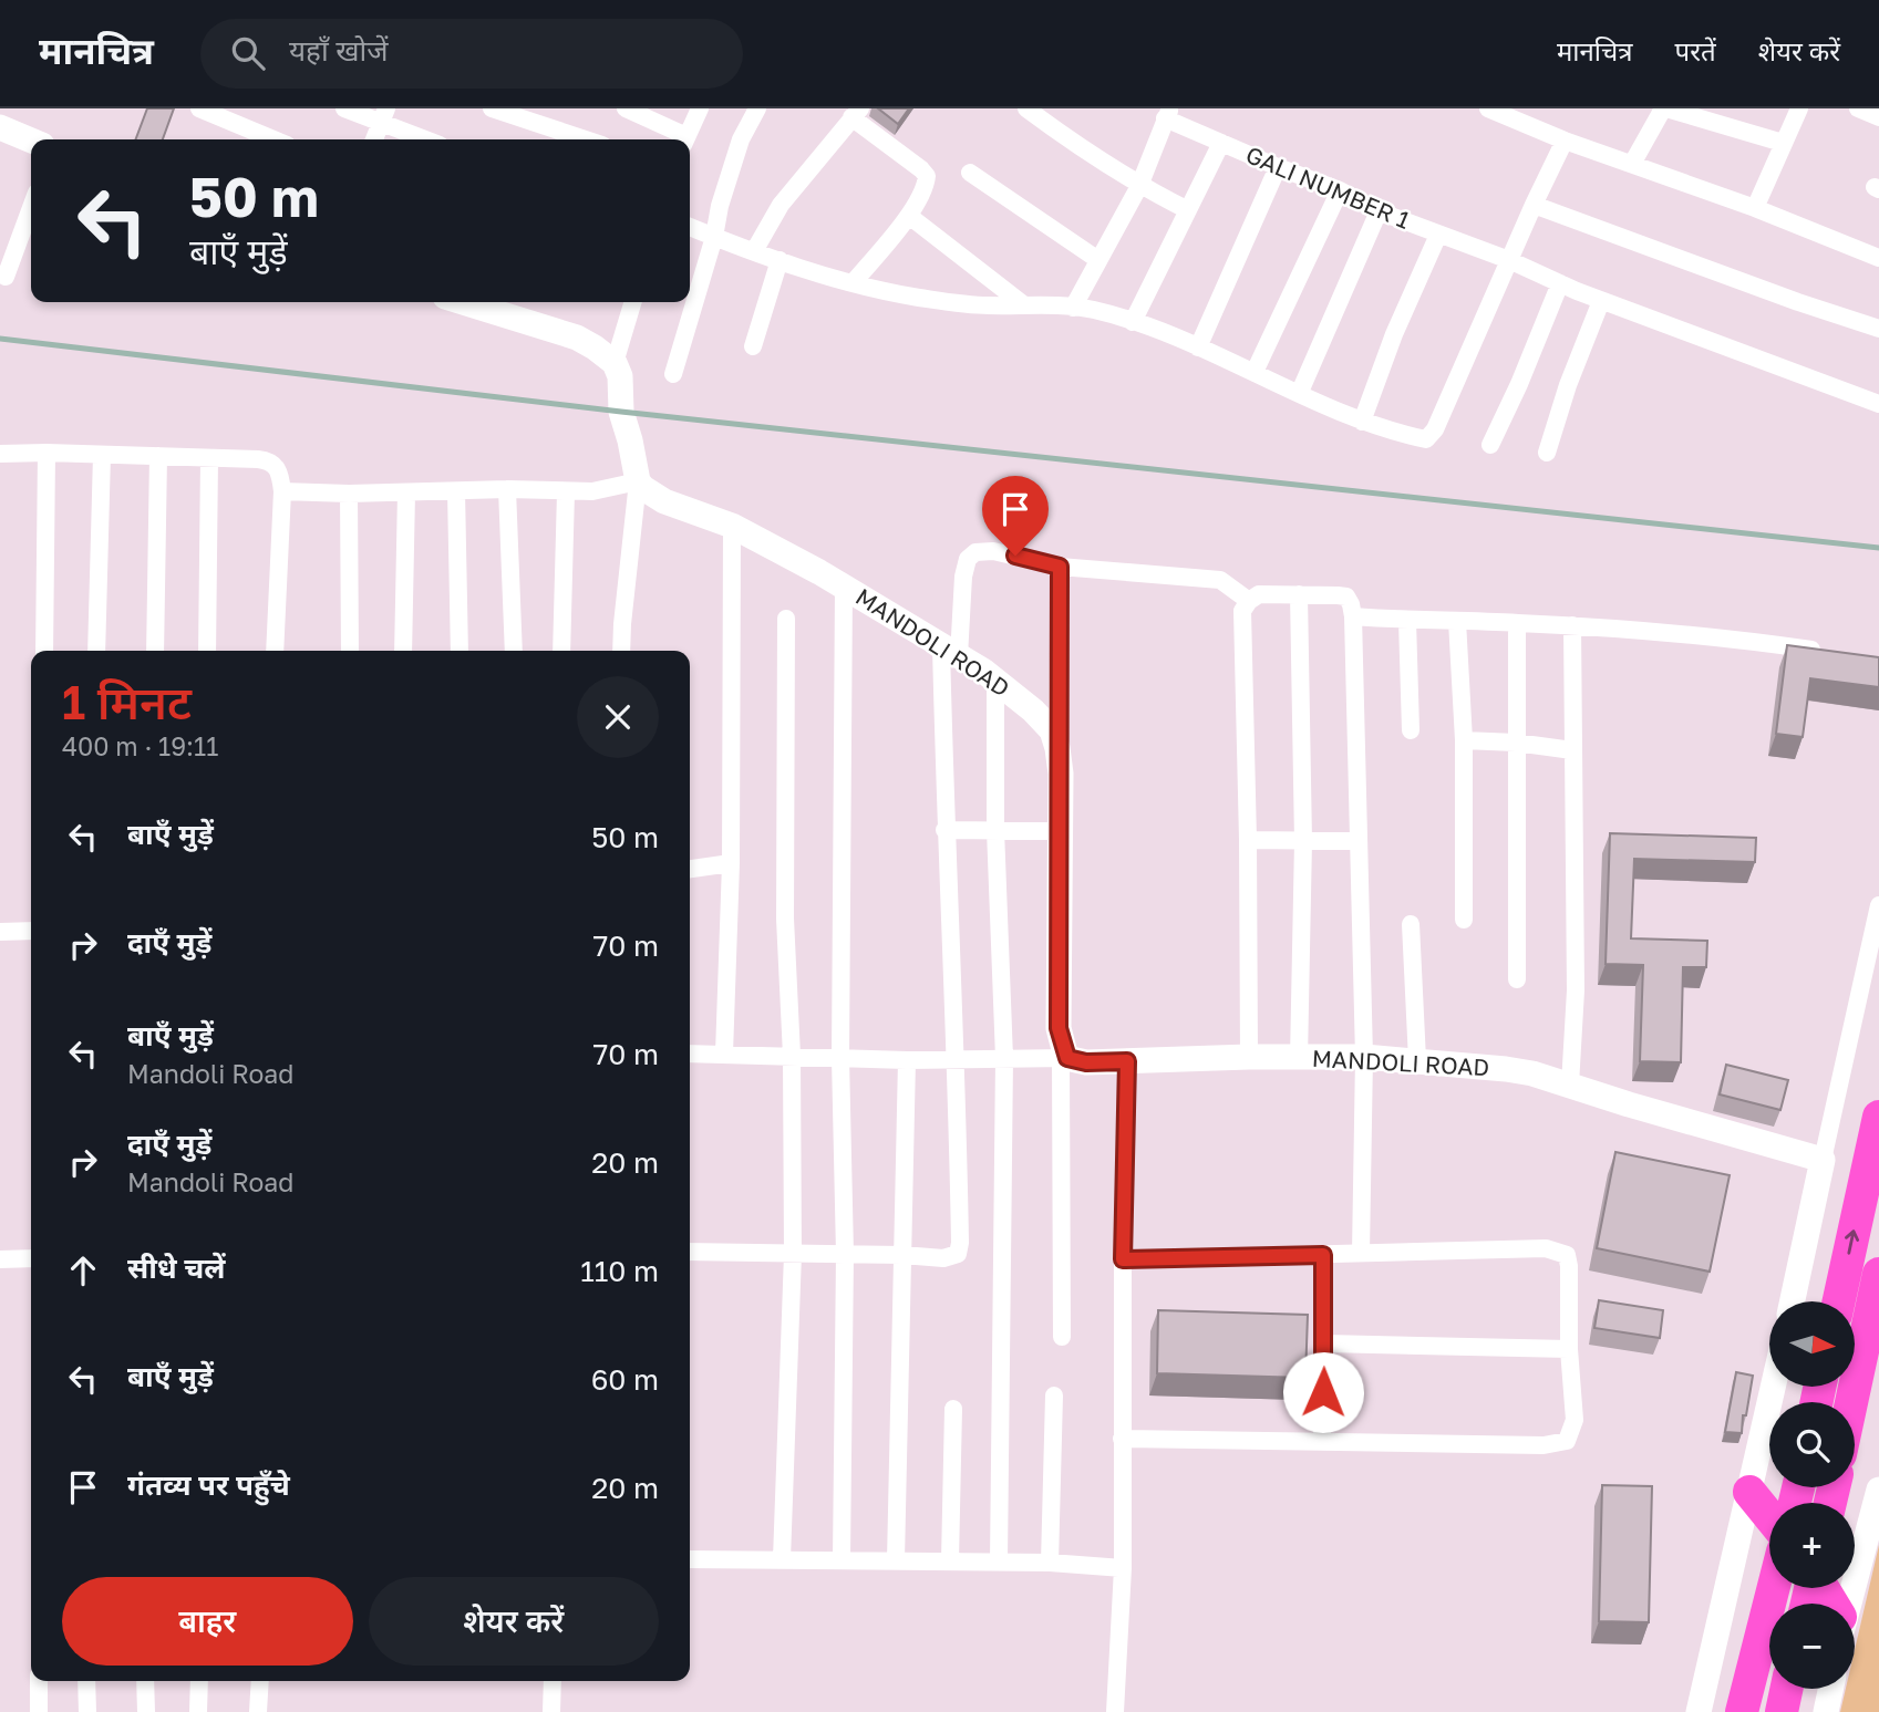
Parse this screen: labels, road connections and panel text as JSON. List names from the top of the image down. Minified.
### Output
{"streets":{"street":["GALI NUMBER 1","MANDOLI ROAD"]},"north":"right","page":{"header":"मानचित्र","search":"यहाँ खोजें","nav":["मानचित्र","परतें","शेयर करें"],"turn":["50 m","बाएँ मुड़ें"],"heading":["1 मिनट","400 m · 19:11"],"list":[{"name":"बाएँ मुड़ें","value":"50 m"},{"name":"दाएँ मुड़ें","value":"70 m"},{"name":"बाएँ मुड़ें","note":"Mandoli Road","value":"70 m"},{"name":"दाएँ मुड़ें","note":"Mandoli Road","value":"20 m"},{"name":"सीधे चलें","value":"110 m"},{"name":"बाएँ मुड़ें","value":"60 m"},{"name":"गंतव्य पर पहुँचे","value":"20 m"}],"map_buttons":["+","−"],"buttons":["बाहर","शेयर करें"]}}
